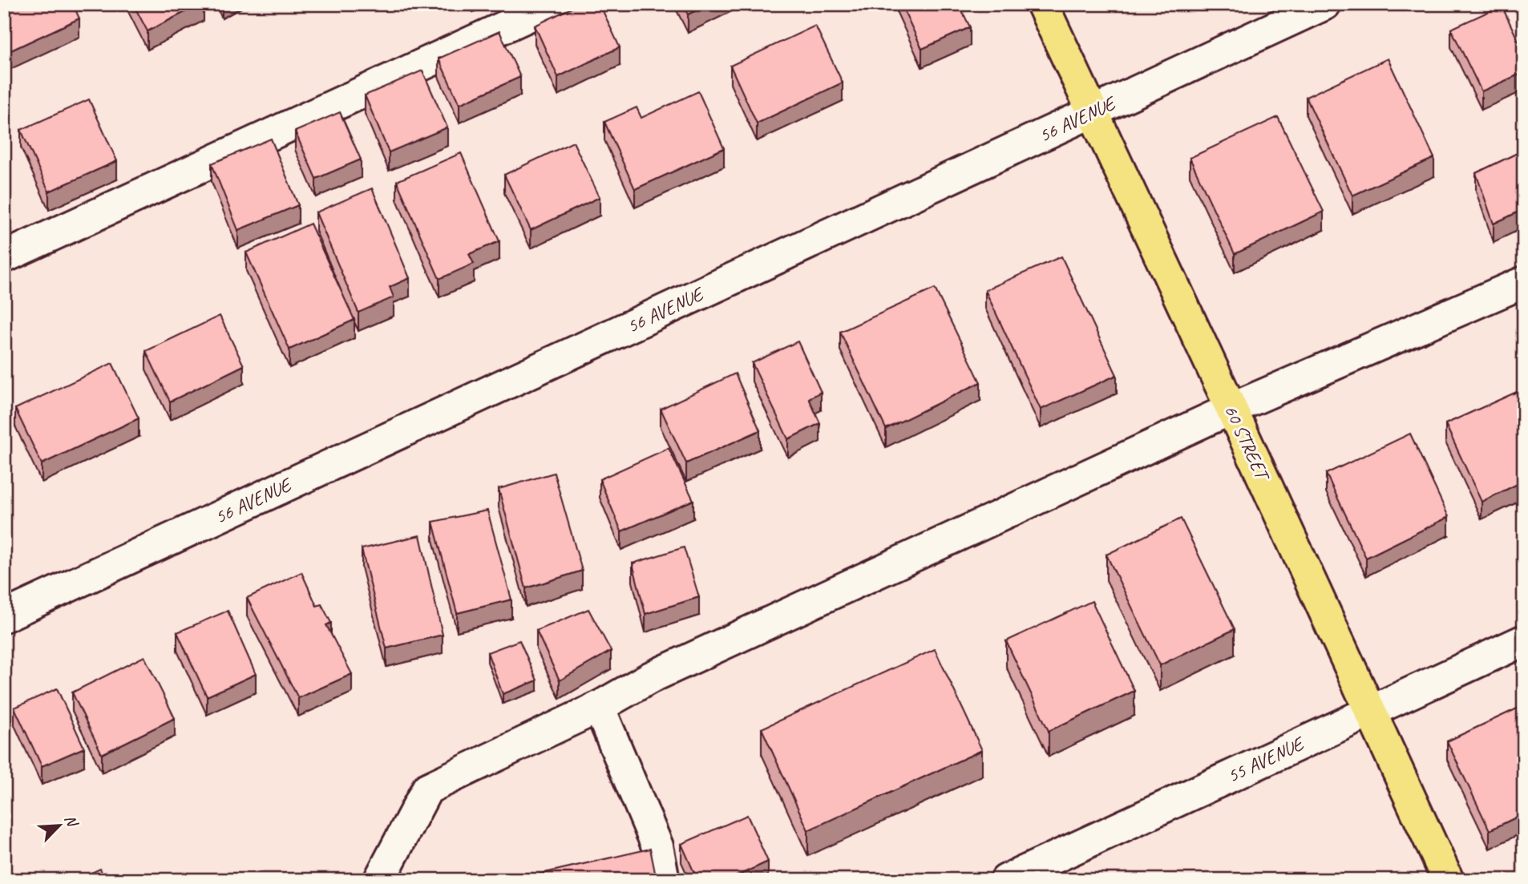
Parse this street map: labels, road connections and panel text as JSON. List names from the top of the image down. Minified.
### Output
{"streets":{"main road":["60 STREET"],"street":["56 AVENUE","55 AVENUE"]},"crossings":[["56 AVENUE","60 STREET"],["60 STREET","55 AVENUE"]],"north":"top right"}
